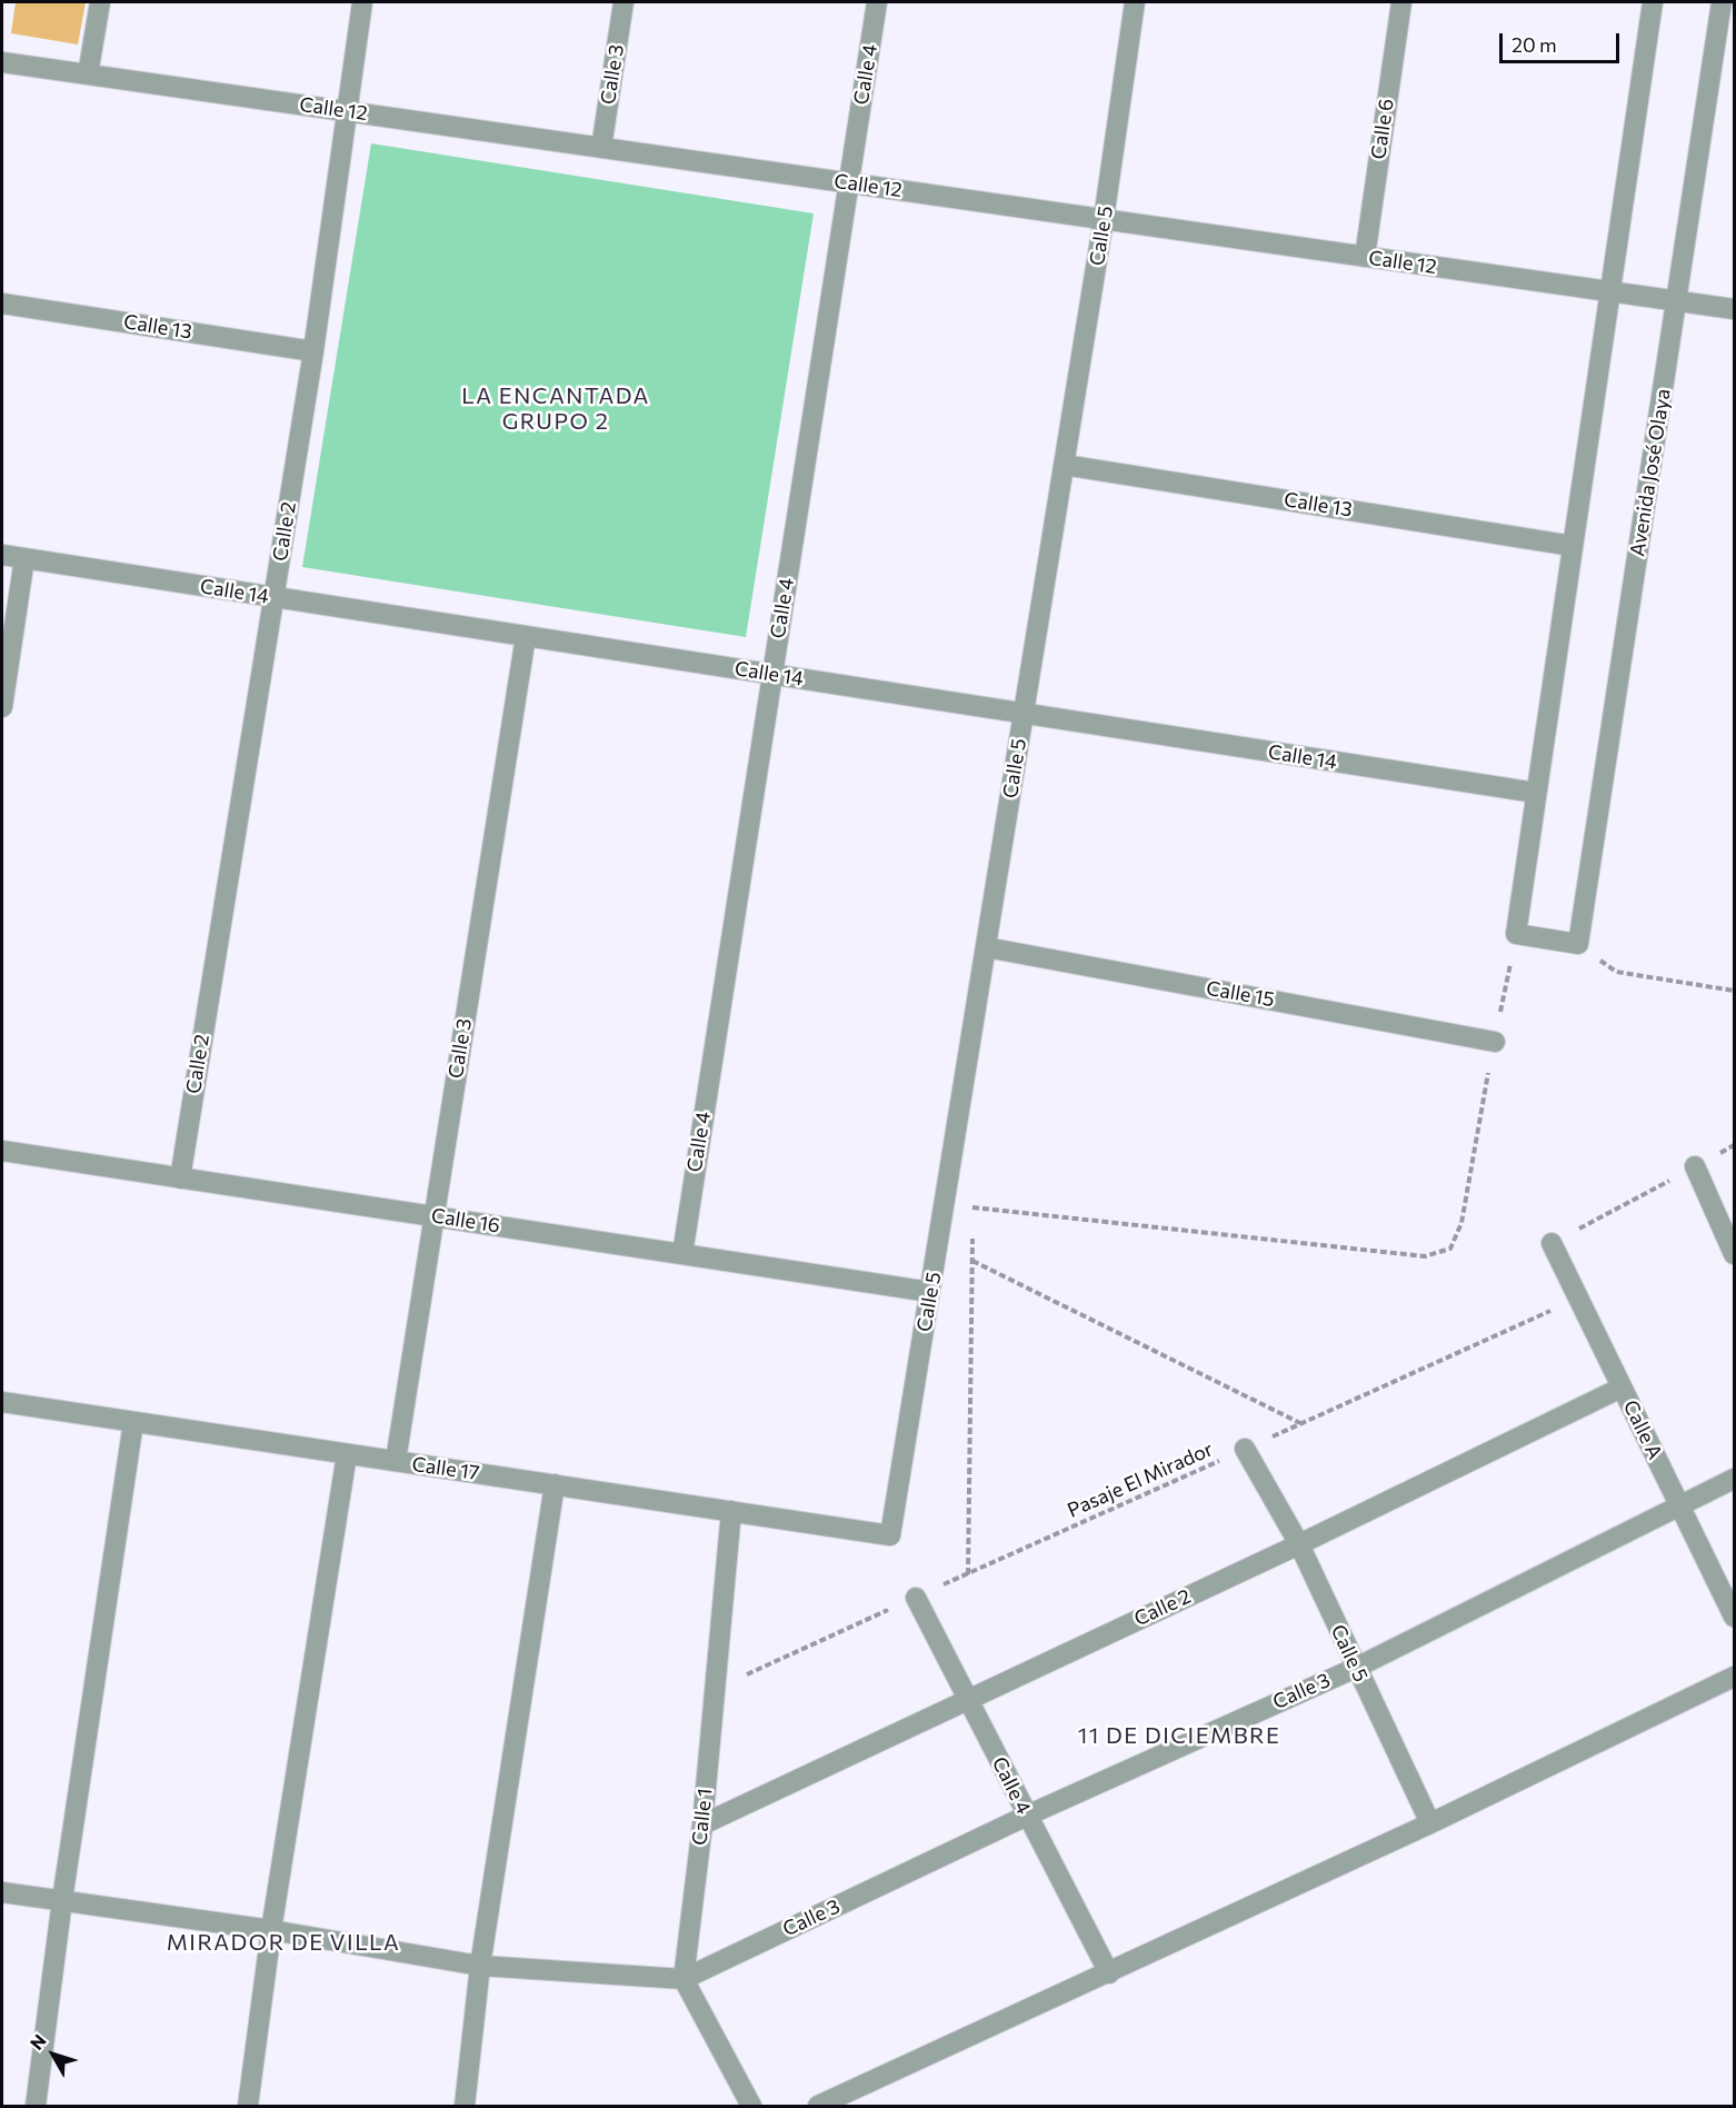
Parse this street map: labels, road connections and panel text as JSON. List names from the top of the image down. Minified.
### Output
{"streets":{"street":["Calle 3","Calle 4","Calle 12","Calle 6","Calle 5","Calle 13","Avenida José Olaya","Calle 2","Calle 14","Calle 15","Calle 16","Calle A","Calle 17","Calle 1"],"path":["Pasaje El Mirador"]},"crossings":[["Calle 3","Calle 4"],["Calle 3","Calle 12"],["Calle 3","Calle 5"],["Calle 3","Calle 14"],["Calle 3","Calle 16"],["Calle 3","Calle A"],["Calle 3","Calle 17"],["Calle 3","Calle 1"],["Calle 4","Calle 12"],["Calle 4","Calle 2"],["Calle 4","Calle 14"],["Calle 4","Calle 16"],["Calle 4","Pasaje El Mirador"],["Calle 12","Calle 6"],["Calle 12","Calle 5"],["Calle 12","Avenida José Olaya"],["Calle 12","Calle 2"],["Calle 5","Calle 13"],["Calle 5","Calle 2"],["Calle 5","Calle 14"],["Calle 5","Calle 15"],["Calle 5","Calle 16"],["Calle 5","Calle 17"],["Calle 5","Pasaje El Mirador"],["Calle 13","Calle 2"],["Calle 2","Calle 14"],["Calle 2","Calle 16"],["Calle 2","Calle A"],["Calle 2","Calle 1"],["Calle A","Pasaje El Mirador"],["Calle 17","Calle 1"],["Pasaje El Mirador","Calle 1"]],"districts":["LA ENCANTADA GRUPO 2","11 DE DICIEMBRE","MIRADOR DE VILLA"],"scale_bar":"20 m","north":"top left"}
